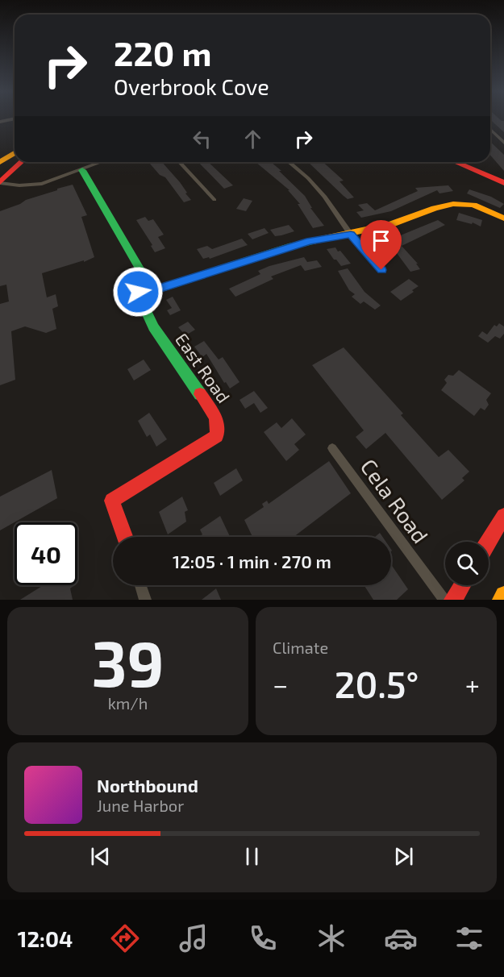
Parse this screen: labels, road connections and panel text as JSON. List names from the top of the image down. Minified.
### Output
{"streets":{"street":["East Road","Cela Road"]},"page":{"turn":["220 m","Overbrook Cove"],"limit":"40","trip":"12:05 · 1 min · 270 m","tile":[["39","km/h"],"Climate"],"heat":["−","20.5°","+"],"song":["Northbound","June Harbor"],"tabs":"12:04"}}
